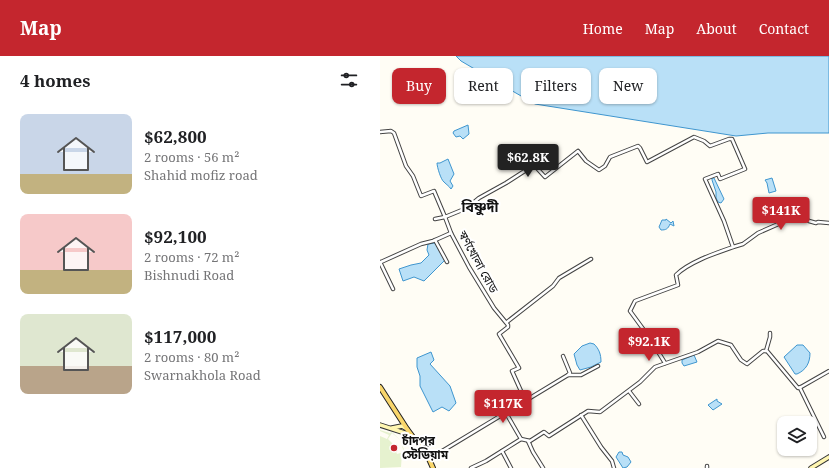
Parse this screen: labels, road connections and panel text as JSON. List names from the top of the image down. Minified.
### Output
{"streets":{"street":["স্বর্ণখোলা রোড"]},"districts":["বিষ্ণুদী"],"places":["চাঁদপুর স্টেডিয়াম"],"page":{"header":"Map","nav":["Home","Map","About","Contact"],"heading":"4 homes","chip":["Buy","Rent","Filters","New"],"list":[{"name":"$62,800","note":"2 rooms · 56 m² · Shahid mofiz road"},{"name":"$92,100","note":"2 rooms · 72 m² · Bishnudi Road"},{"name":"$117,000","note":"2 rooms · 80 m² · Swarnakhola Road"}],"price":["$62.8K","$141K","$92.1K","$117K"]}}
